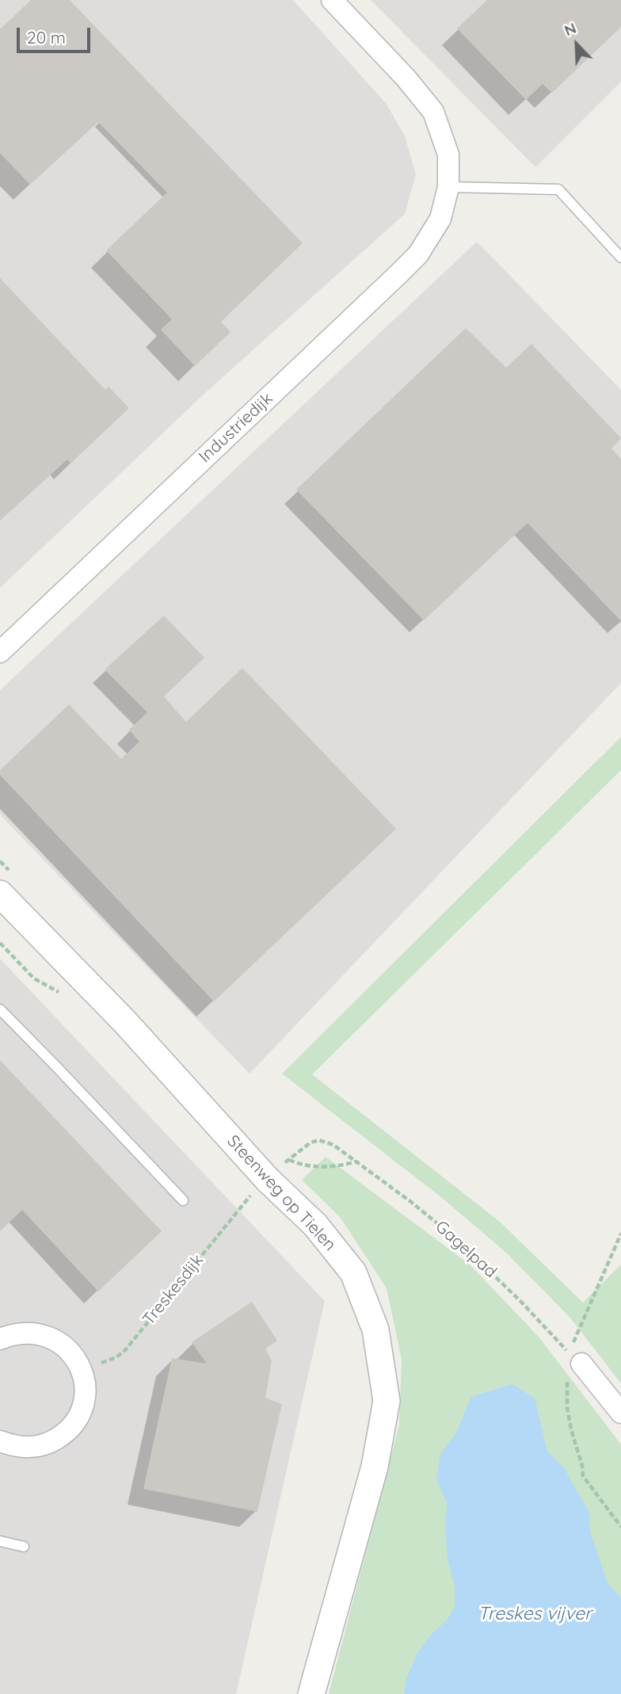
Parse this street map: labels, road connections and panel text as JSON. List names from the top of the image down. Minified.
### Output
{"streets":{"street":["Industriedijk","Steenweg op Tielen"],"path":["Gagelpad","Treskesdijk"]},"water":["Treskes vijver"],"scale_bar":"20 m","north":"top left"}
